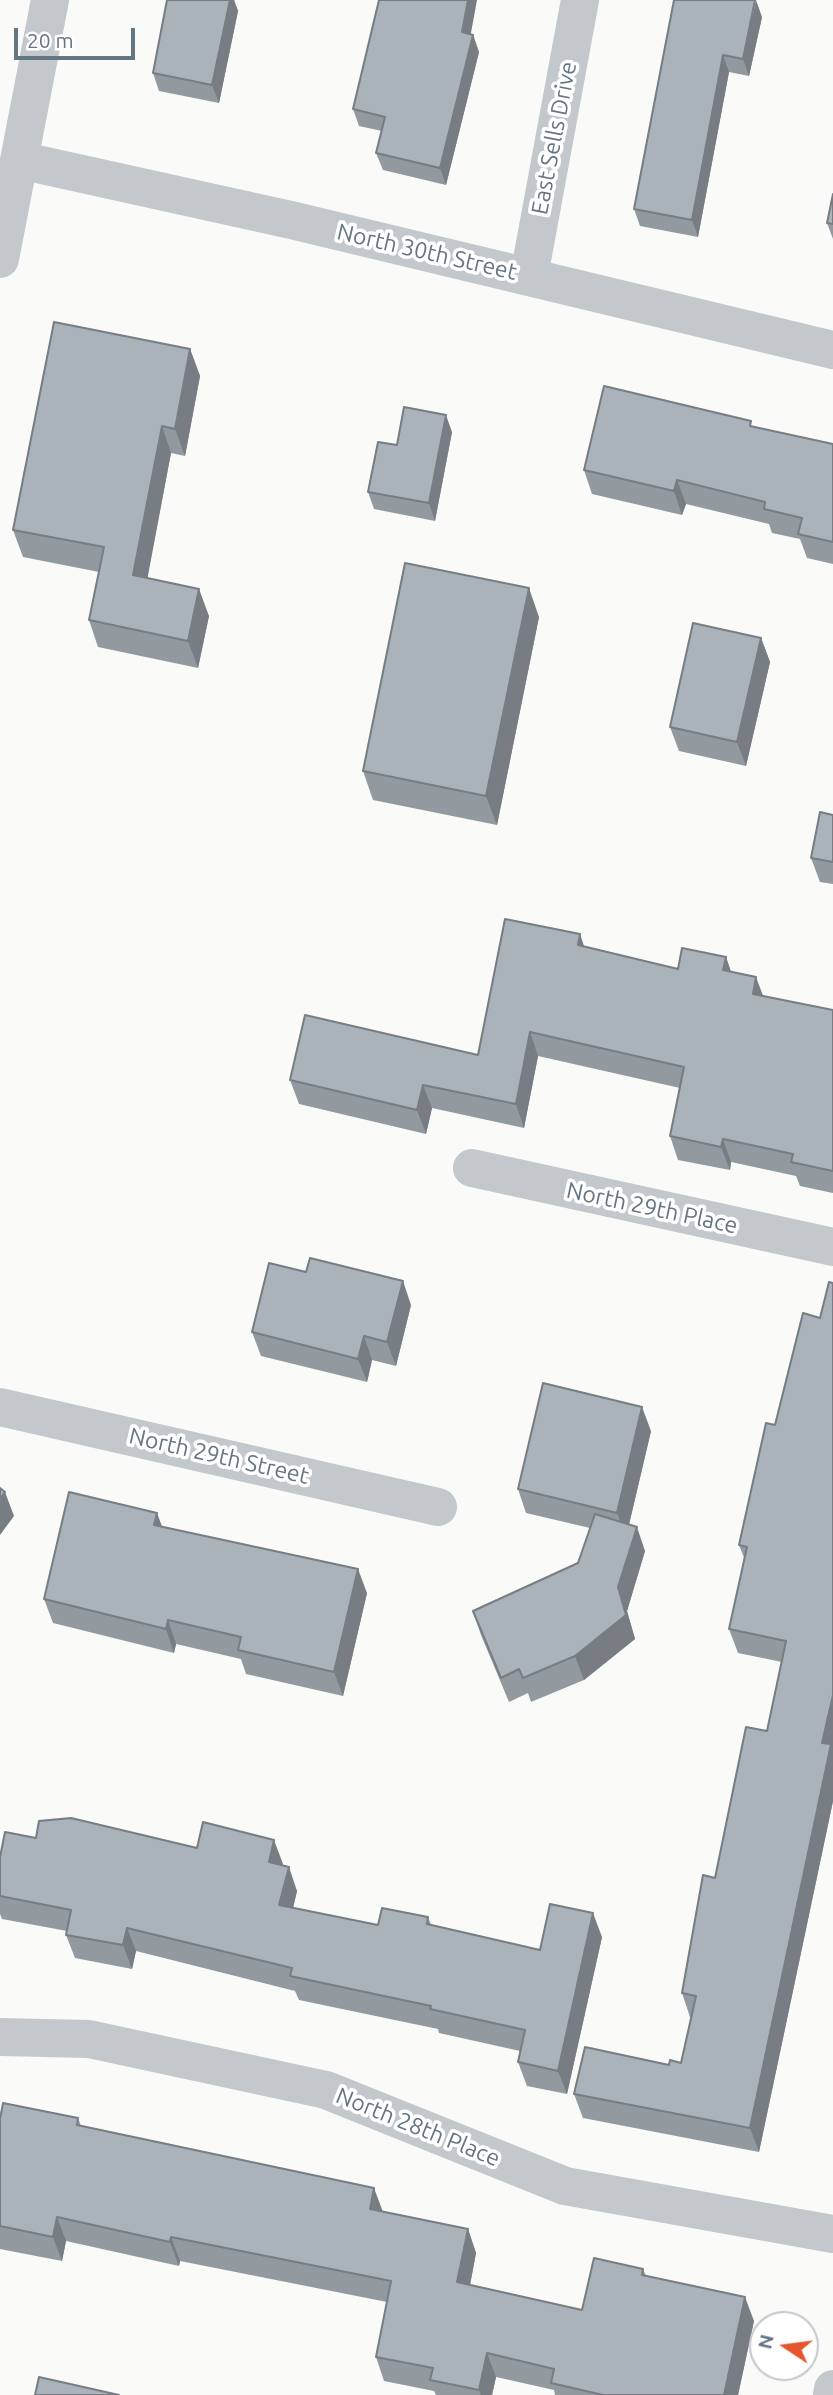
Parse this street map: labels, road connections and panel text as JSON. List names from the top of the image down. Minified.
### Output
{"streets":{"street":["East Sells Drive","North 30th Street","North 29th Place","North 29th Street","North 28th Place"]},"crossings":[["East Sells Drive","North 30th Street"]],"scale_bar":"20 m","north":"left"}
